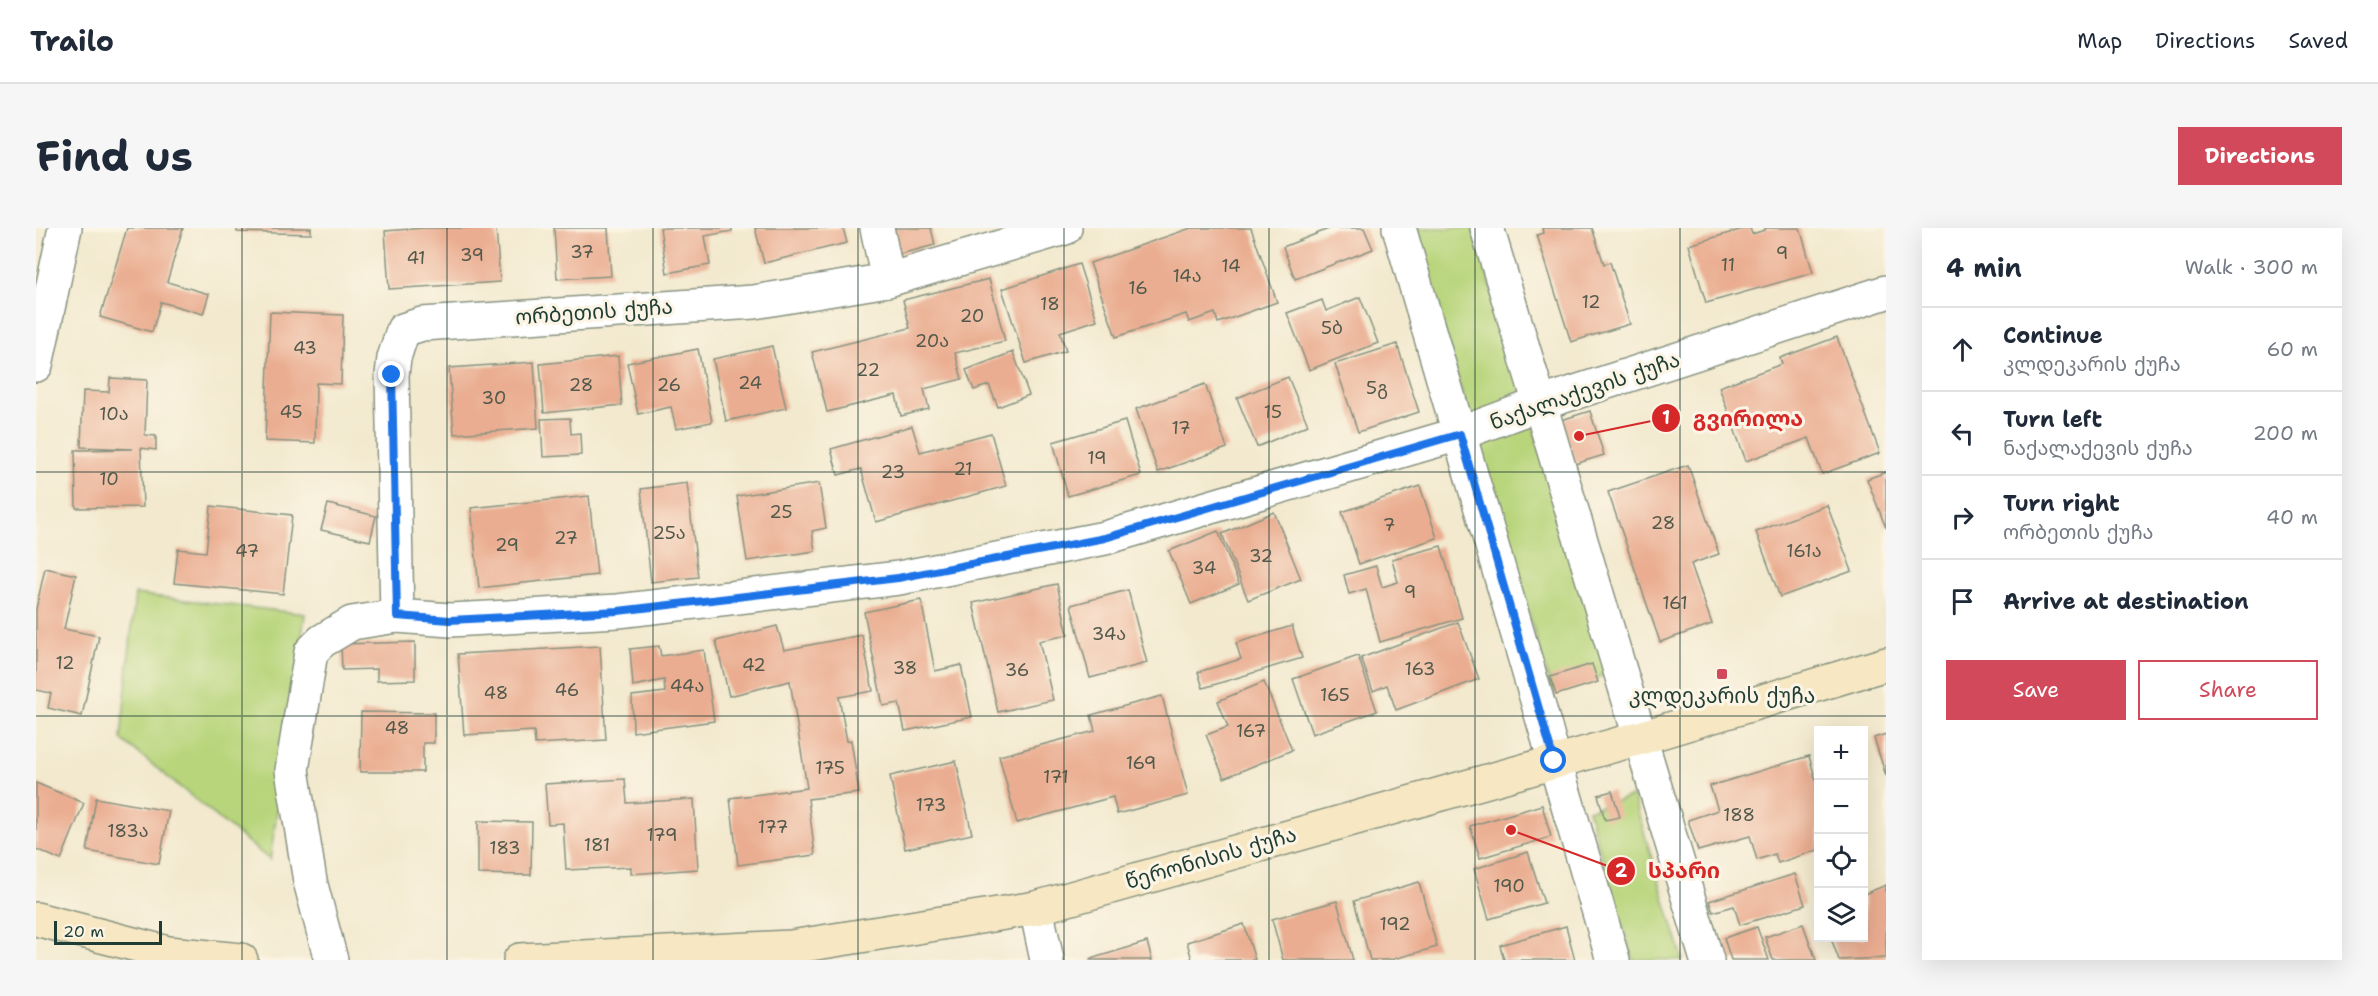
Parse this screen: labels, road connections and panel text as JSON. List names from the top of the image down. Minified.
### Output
{"streets":{"street":["ორბეთის ქუჩა","ნაქალაქევის ქუჩა","წერონისის ქუჩა"]},"crossings":[["ორბეთის ქუჩა","ნაქალაქევის ქუჩა"]],"places":{"other":["გვირილა","სპარი"],"transit":["კლდეკარის ქუჩა"]},"house_numbers":["37","9","39","41","11","14","14ა","16","12","18","20","5ბ","20ა","43","22","24","28","26","5გ","30","45","15","10ა","17","19","21","23","10","25","28","7","25ა","27","29","47","161ა","32","34","9","161","34ა","12","42","38","163","36","44ა","46","48","165","48","167","169","175","171","173","188","177","183ა","179","181","183","190","192"],"scale_bar":"20 m","page":{"header":"Trailo","nav":["Map","Directions","Saved"],"buttons":["Directions",["Save","Share"]],"title":"Find us","heading":["4 min","Walk · 300 m"],"list":[["Continue","კლდეკარის ქუჩა","60 m"],["Turn left","ნაქალაქევის ქუჩა","200 m"],["Turn right","ორბეთის ქუჩა","40 m"],"Arrive at destination"],"map_buttons":["+","−"],"scale":"20 m"}}
